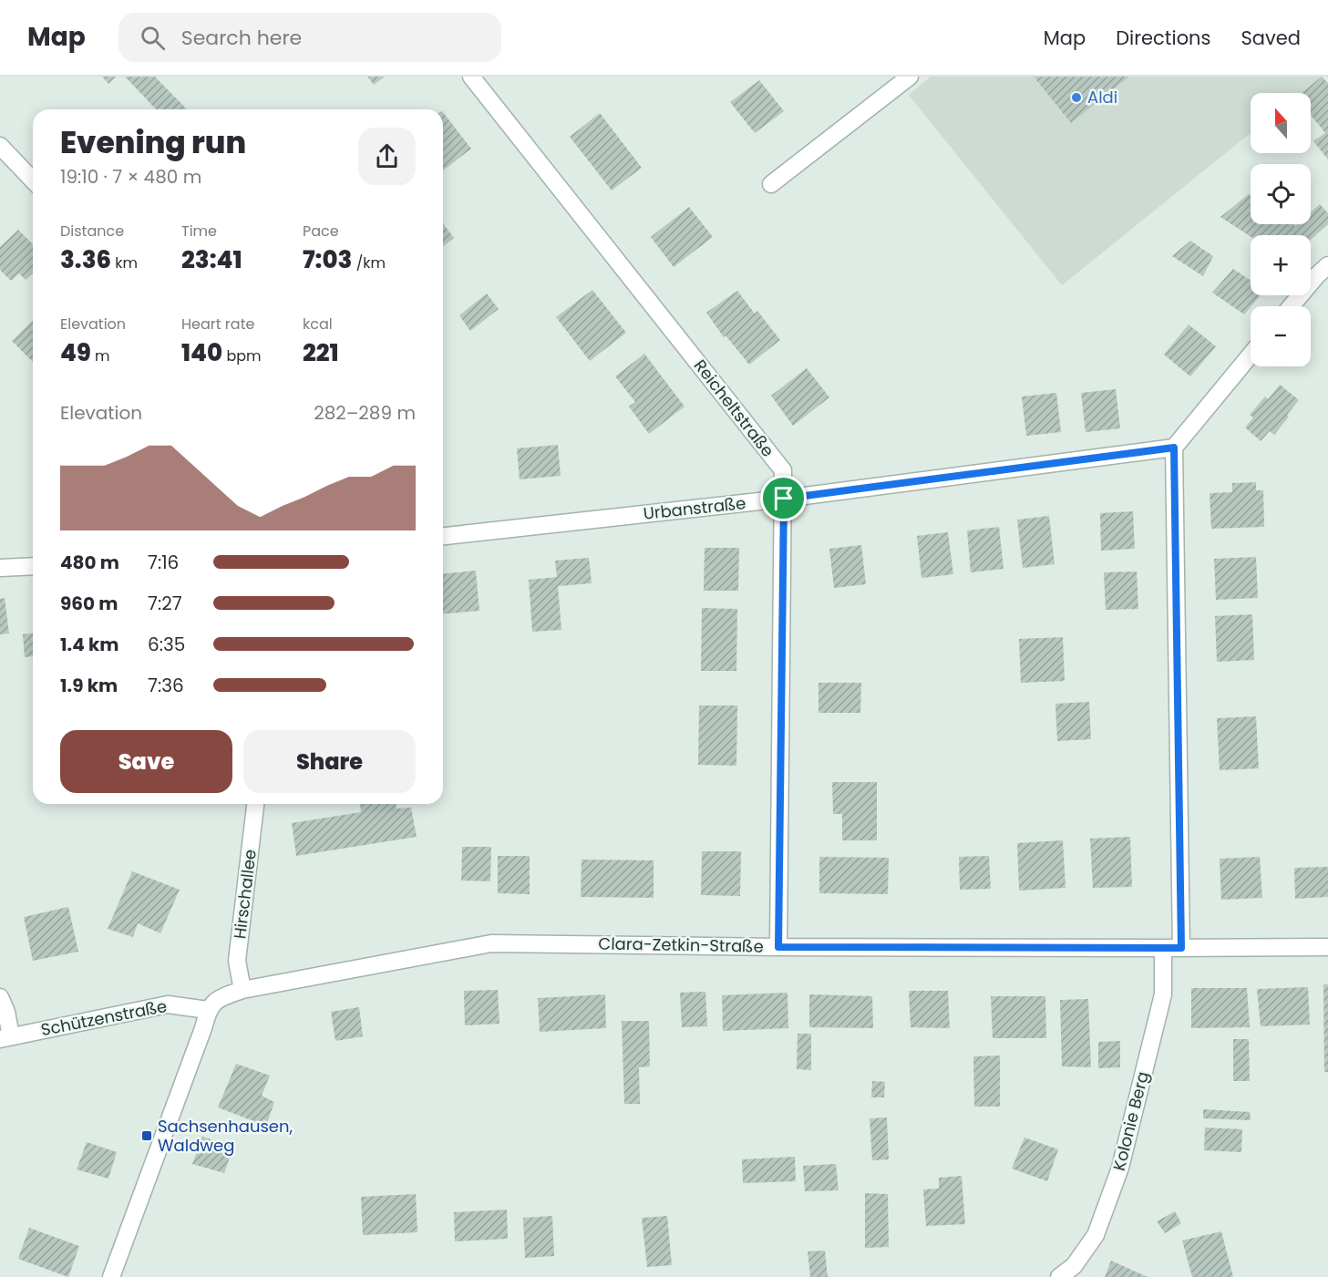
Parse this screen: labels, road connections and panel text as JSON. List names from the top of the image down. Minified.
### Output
{"streets":{"street":["Reicheltstraße","Urbanstraße","Hirschallee","Clara-Zetkin-Straße","Schützenstraße","Kolonie Berg"]},"crossings":[["Reicheltstraße","Urbanstraße"],["Reicheltstraße","Clara-Zetkin-Straße"],["Hirschallee","Clara-Zetkin-Straße"],["Clara-Zetkin-Straße","Schützenstraße"],["Clara-Zetkin-Straße","Kolonie Berg"]],"places":{"other":["Aldi"],"transit":["Sachsenhausen, Waldweg"]},"north":"top","page":{"header":"Map","search":"Search here","nav":["Map","Directions","Saved"],"map_buttons":["+","−"],"heading":["Evening run","19:10 · 7 × 480 m"],"stats":[["Distance","3.36 km"],["Time","23:41"],["Pace","7:03 /km"],["Elevation","49 m"],["Heart rate","140 bpm"],["kcal","221"]],"chart":["Elevation","282–289 m"],"list":[{"name":"480 m","note":"7:16"},{"name":"960 m","note":"7:27"},{"name":"1.4 km","note":"6:35"},{"name":"1.9 km","note":"7:36"}],"buttons":["Save","Share"]}}
